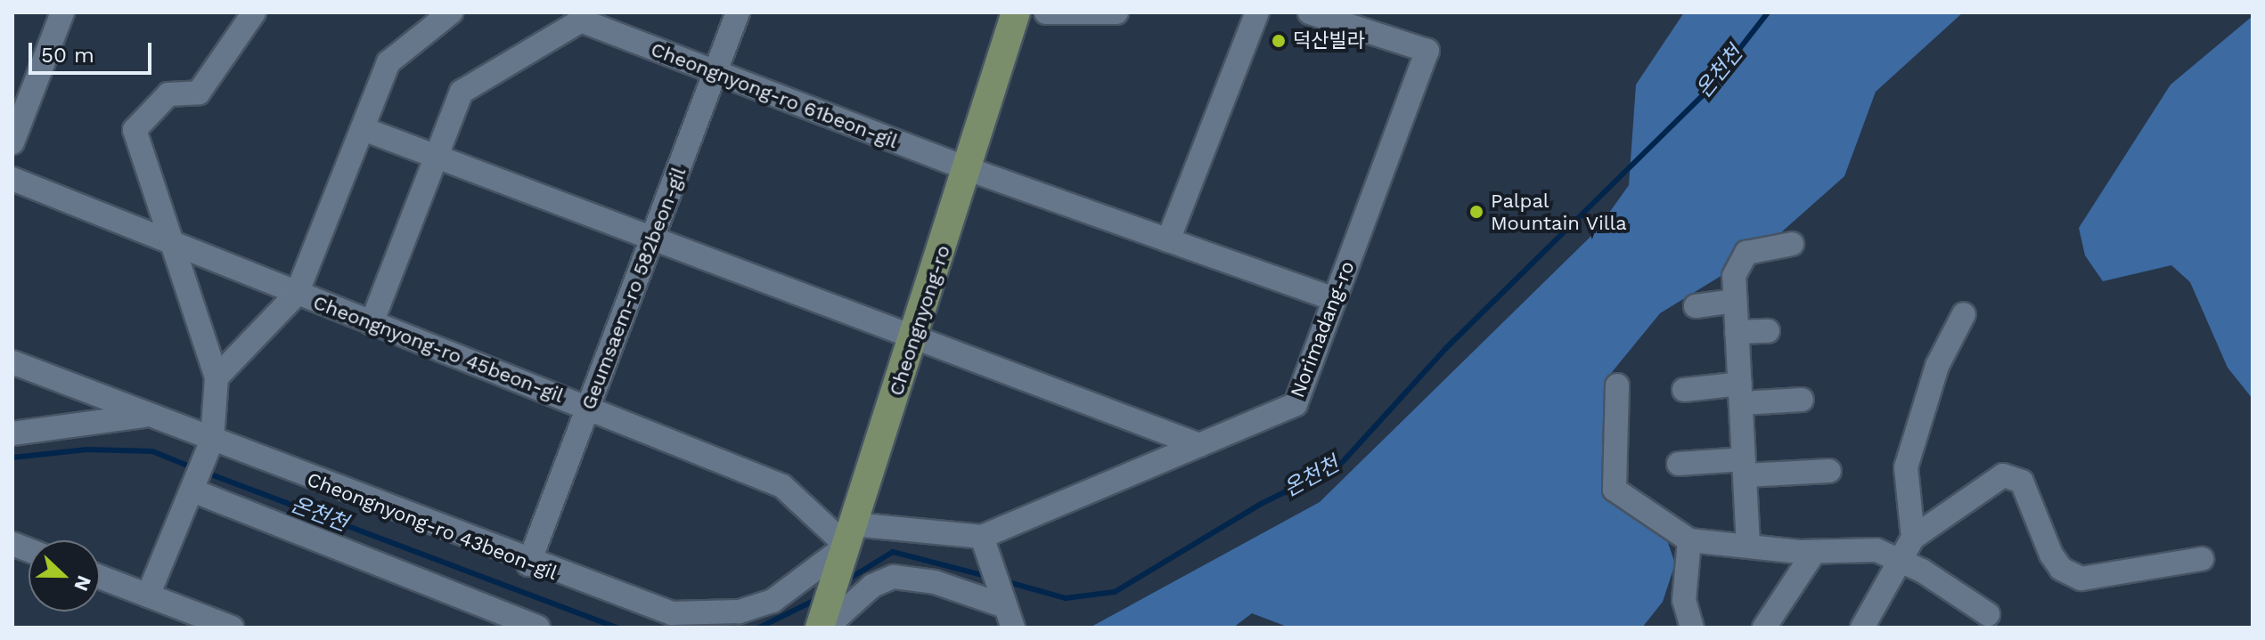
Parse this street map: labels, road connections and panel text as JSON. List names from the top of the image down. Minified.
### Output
{"streets":{"main road":["Cheongnyong-ro"],"street":["Cheongnyong-ro 61beon-gil","Geumsaem-ro 582beon-gil","Norimadang-ro","Cheongnyong-ro 45beon-gil","Cheongnyong-ro 43beon-gil"]},"crossings":[["Cheongnyong-ro 61beon-gil","Geumsaem-ro 582beon-gil"],["Cheongnyong-ro 61beon-gil","Cheongnyong-ro"],["Cheongnyong-ro 61beon-gil","Norimadang-ro"],["Geumsaem-ro 582beon-gil","Cheongnyong-ro 45beon-gil"],["Geumsaem-ro 582beon-gil","Cheongnyong-ro 43beon-gil"],["Cheongnyong-ro","Norimadang-ro"],["Cheongnyong-ro","Cheongnyong-ro 45beon-gil"],["Cheongnyong-ro","Cheongnyong-ro 43beon-gil"],["Norimadang-ro","Cheongnyong-ro 45beon-gil"],["Norimadang-ro","Cheongnyong-ro 43beon-gil"],["Cheongnyong-ro 45beon-gil","Cheongnyong-ro 43beon-gil"]],"water":["온천천"],"places":["덕산빌라","Palpal Mountain Villa"],"scale_bar":"50 m","north":"right"}
